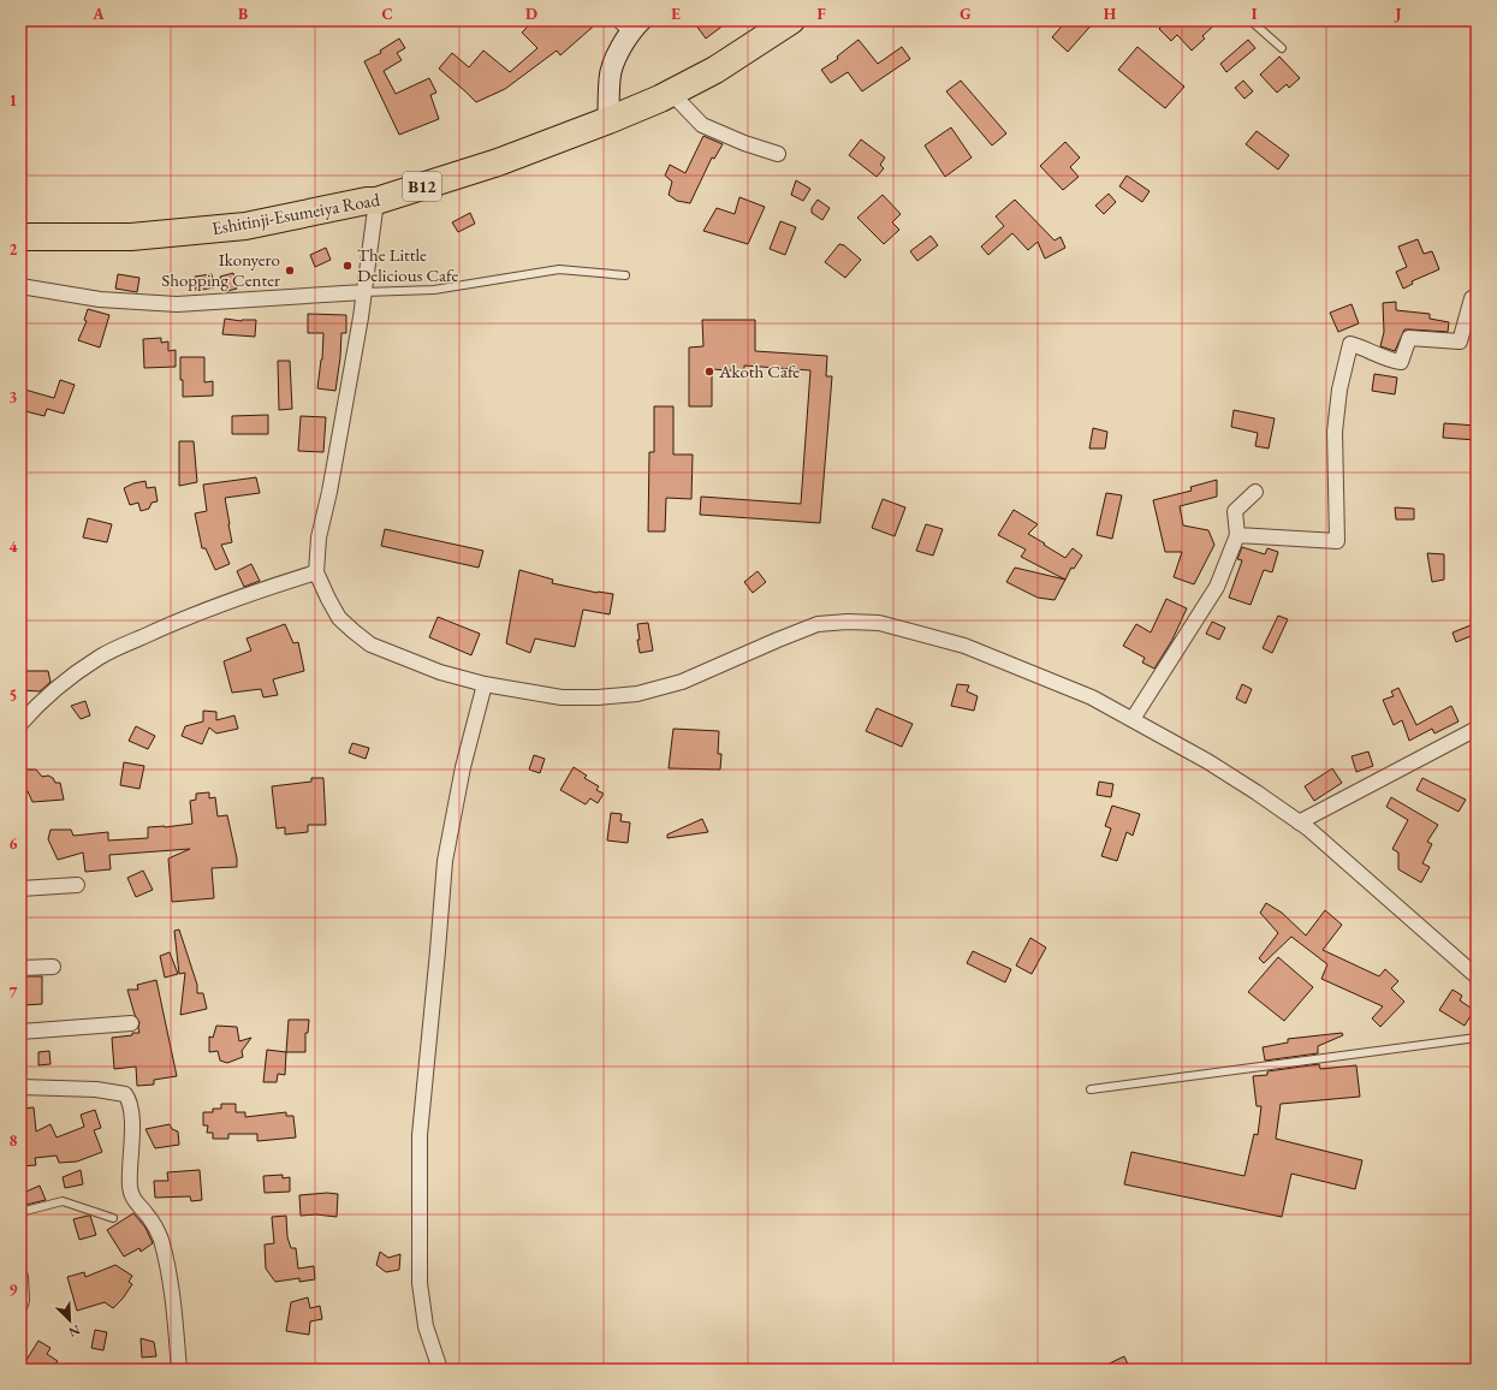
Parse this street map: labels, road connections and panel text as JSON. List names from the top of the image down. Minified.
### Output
{"streets":{"highway":["B12","Eshitinji-Esumeiya Road"]},"places":["The Little Delicious Cafe","Ikonyero Shopping Center","Akoth Cafe"],"north":"bottom right","grid":{"columns":["A","B","C","D","E","F","G","H","I","J"],"rows":["1","2","3","4","5","6","7","8","9"]}}
